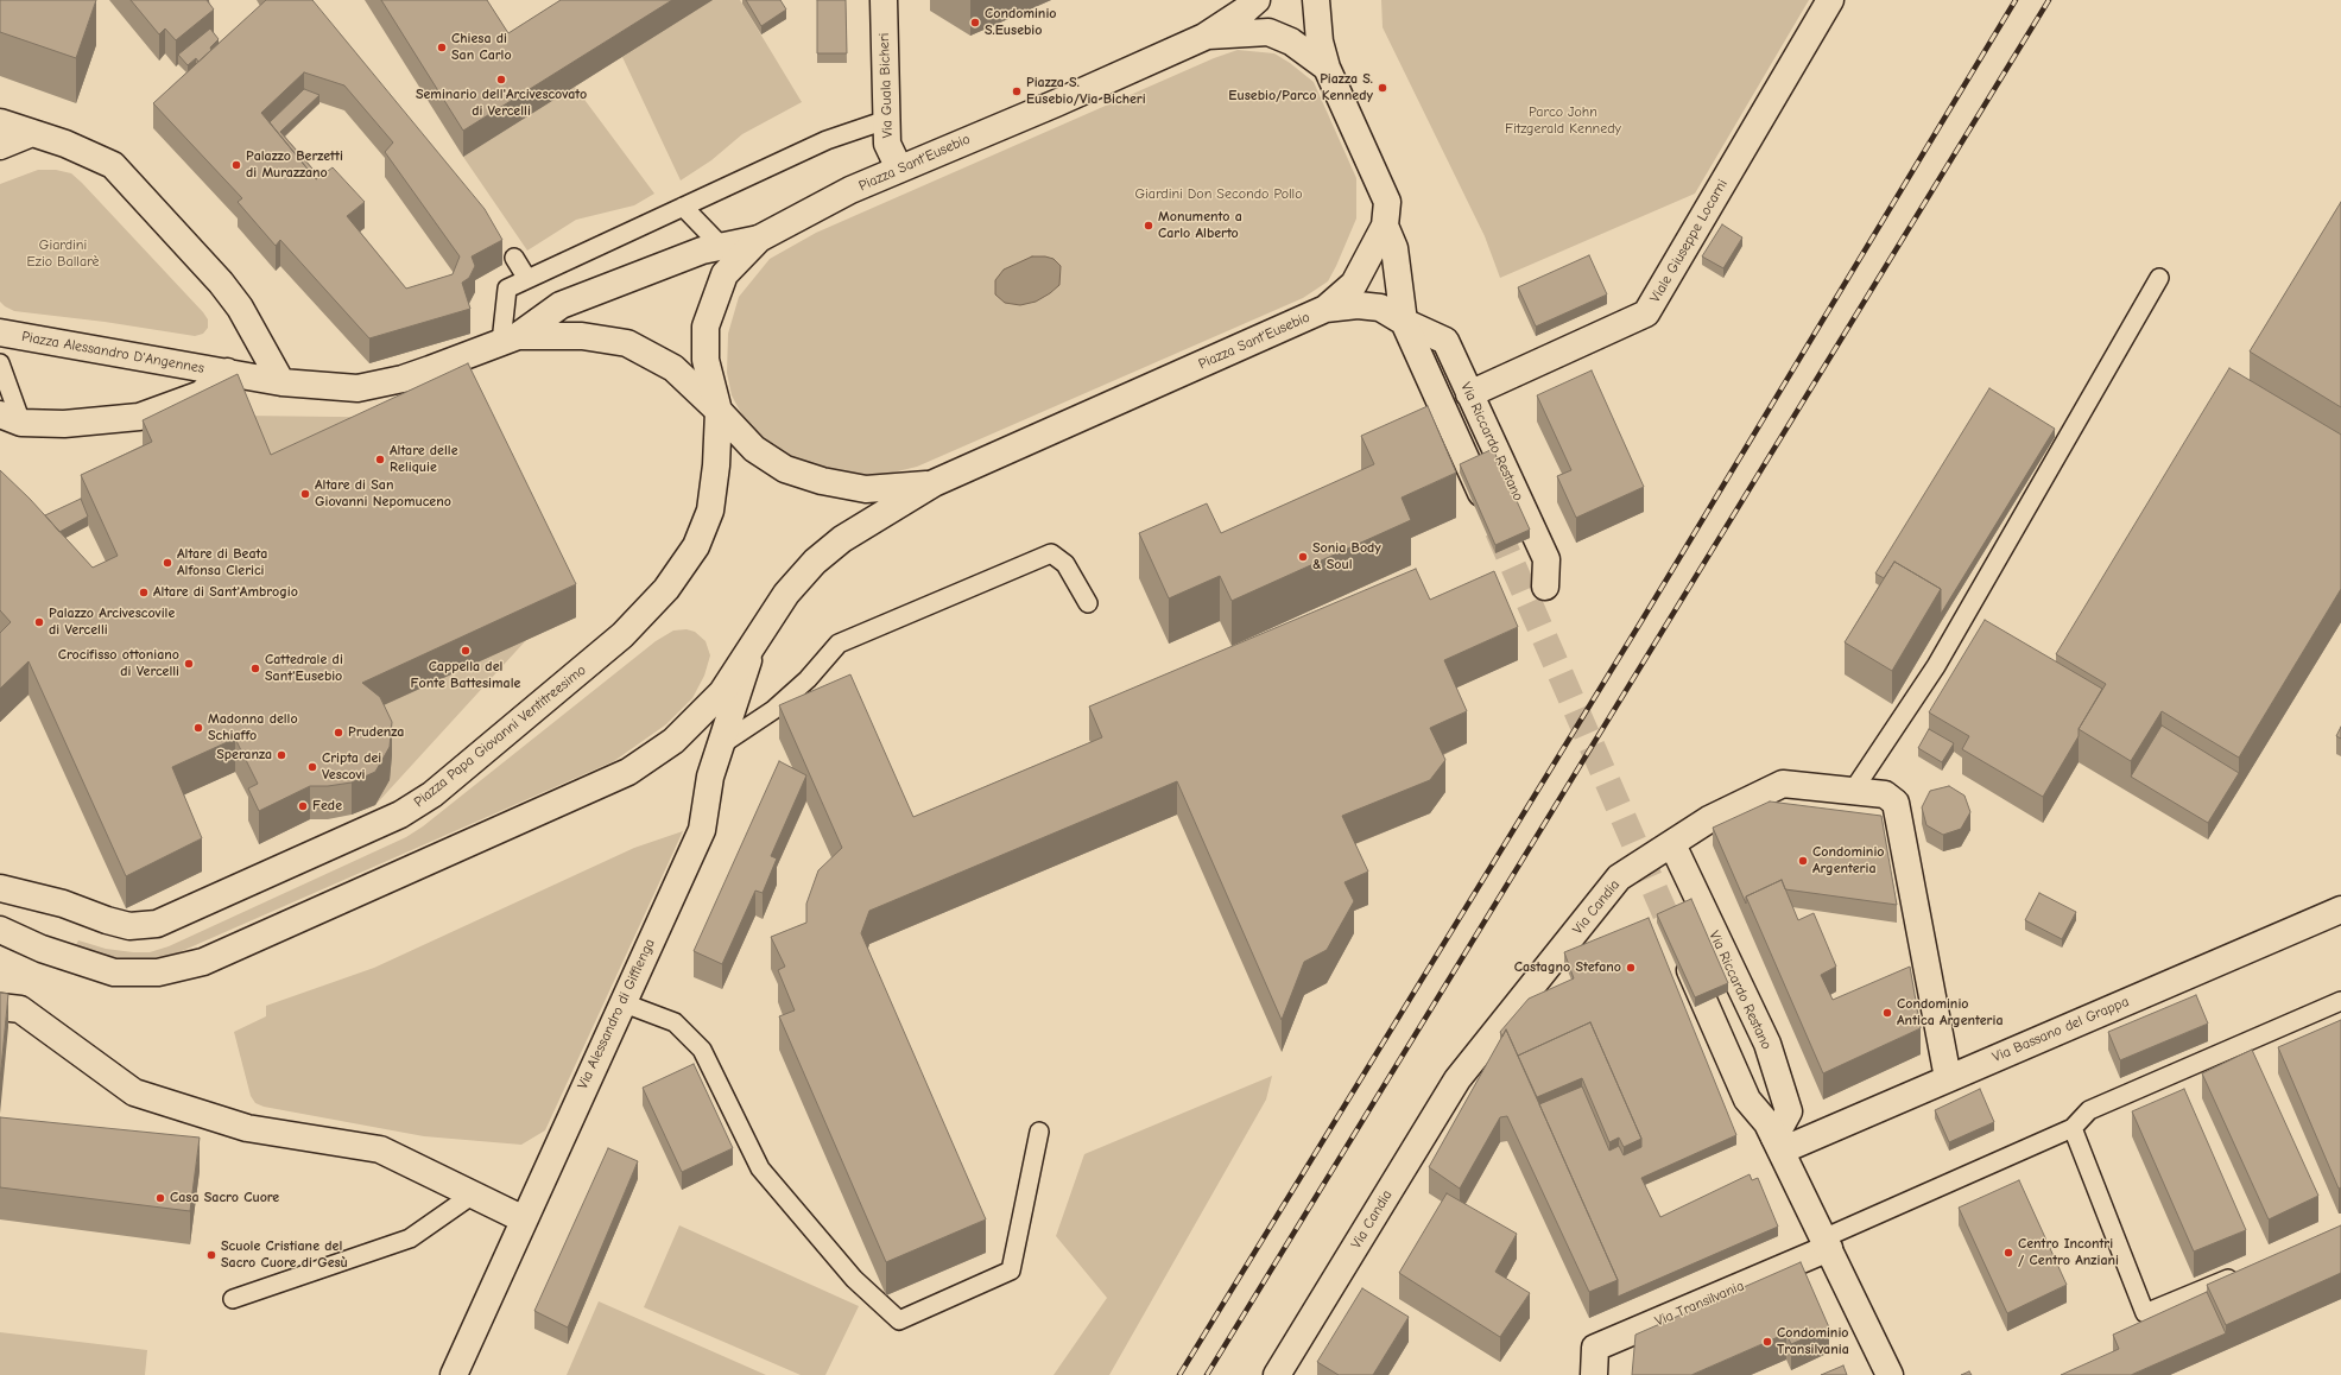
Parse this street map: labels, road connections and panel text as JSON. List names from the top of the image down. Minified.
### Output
{"streets":{"street":["Via Guala Bicheri","Piazza Sant'Eusebio","Viale Giuseppe Locarni","Piazza Alessandro D'Angennes","Via Riccardo Restano","Piazza Papa Giovanni Ventitreesimo","Via Candia","Via Alessandro di Gifflenga","Via Bassano del Grappa","Via Transilvania"]},"crossings":[["Via Guala Bicheri","Piazza Sant'Eusebio"],["Piazza Sant'Eusebio","Piazza Alessandro D'Angennes"],["Piazza Sant'Eusebio","Via Riccardo Restano"],["Piazza Sant'Eusebio","Piazza Papa Giovanni Ventitreesimo"],["Piazza Sant'Eusebio","Via Alessandro di Gifflenga"],["Viale Giuseppe Locarni","Via Riccardo Restano"],["Via Riccardo Restano","Via Candia"],["Via Riccardo Restano","Via Bassano del Grappa"],["Via Candia","Via Bassano del Grappa"]],"parks":["Parco John Fitzgerald Kennedy","Giardini Don Secondo Pollo","Giardini Ezio Ballarè"],"places":["Condominio S.Eusebio","Chiesa di San Carlo","Seminario dell'Arcivescovato di Vercelli","Piazza S. Eusebio/Parco Kennedy","Piazza S. Eusebio/Via Bicheri","Palazzo Berzetti di Murazzano","Monumento a Carlo Alberto","Altare delle Reliquie","Altare di San Giovanni Nepomuceno","Sonia Body & Soul","Altare di Beata Alfonsa Clerici","Altare di Sant'Ambrogio","Palazzo Arcivescovile di Vercelli","Cappella del Fonte Battesimale","Crocifisso ottoniano di Vercelli","Cattedrale di Sant'Eusebio","Madonna dello Schiaffo","Prudenza","Speranza","Cripta dei Vescovi","Fede","Condominio Argenteria","Castagno Stefano","Condominio Antica Argenteria","Casa Sacro Cuore","Centro Incontri / Centro Anziani","Scuole Cristiane del Sacro Cuore di Gesù","Condominio Transilvania"]}
